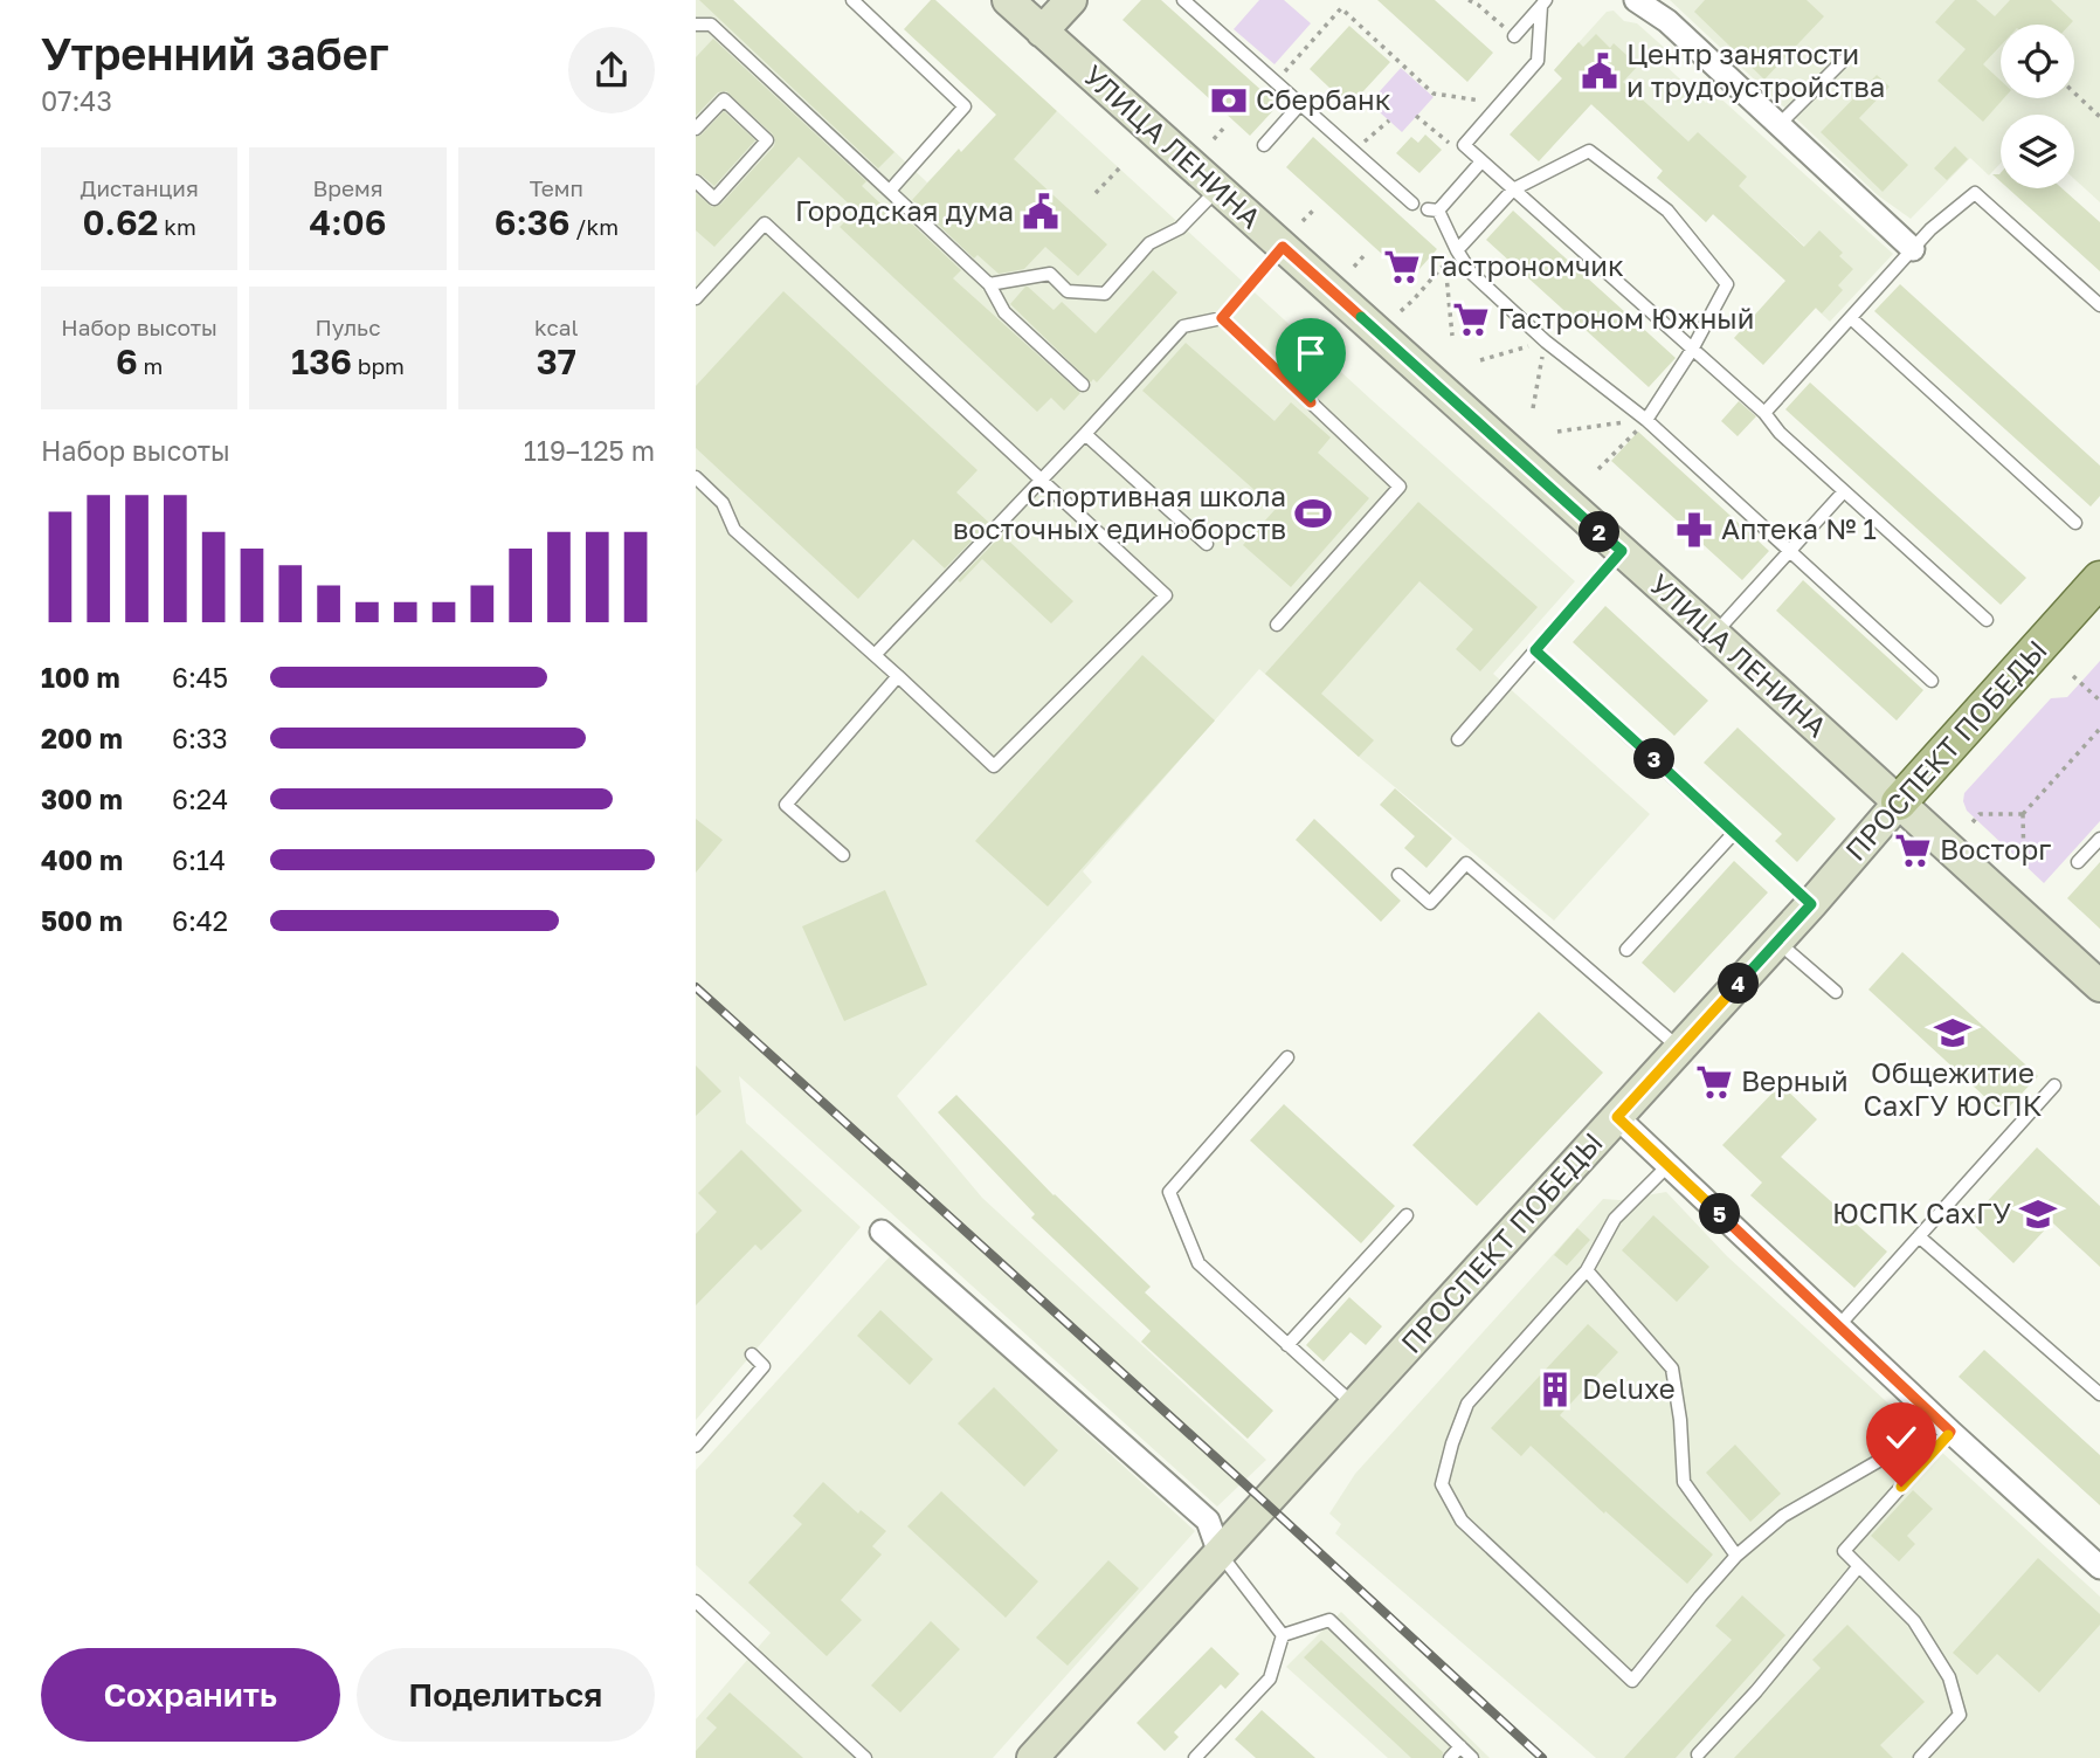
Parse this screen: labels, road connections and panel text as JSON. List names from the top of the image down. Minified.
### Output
{"streets":{"main road":["УЛИЦА ЛЕНИНА","ПРОСПЕКТ ПОБЕДЫ"]},"crossings":[["УЛИЦА ЛЕНИНА","ПРОСПЕКТ ПОБЕДЫ"]],"places":{"public building":["Центр занятости и трудоустройства","Городская дума"],"bank":["Сбербанк"],"supermarket":["Гастрономчик","Гастроном Южный","Восторг","Верный"],"sports":["Спортивная школа восточных единоборств"],"pharmacy":["Аптека № 1"],"school or university":["Общежитие СахГУ ЮСПК","ЮСПК СахГУ"],"building":["Deluxe"]},"page":{"heading":["Утренний забег","07:43"],"stats":[["Дистанция","0.62 km"],["Время","4:06"],["Темп","6:36 /km"],["Набор высоты","6 m"],["Пульс","136 bpm"],["kcal","37"]],"chart":["Набор высоты","119–125 m"],"pins":["2","3","4","5"],"list":[{"name":"100 m","note":"6:45"},{"name":"200 m","note":"6:33"},{"name":"300 m","note":"6:24"},{"name":"400 m","note":"6:14"},{"name":"500 m","note":"6:42"}],"buttons":["Сохранить","Поделиться"]}}
